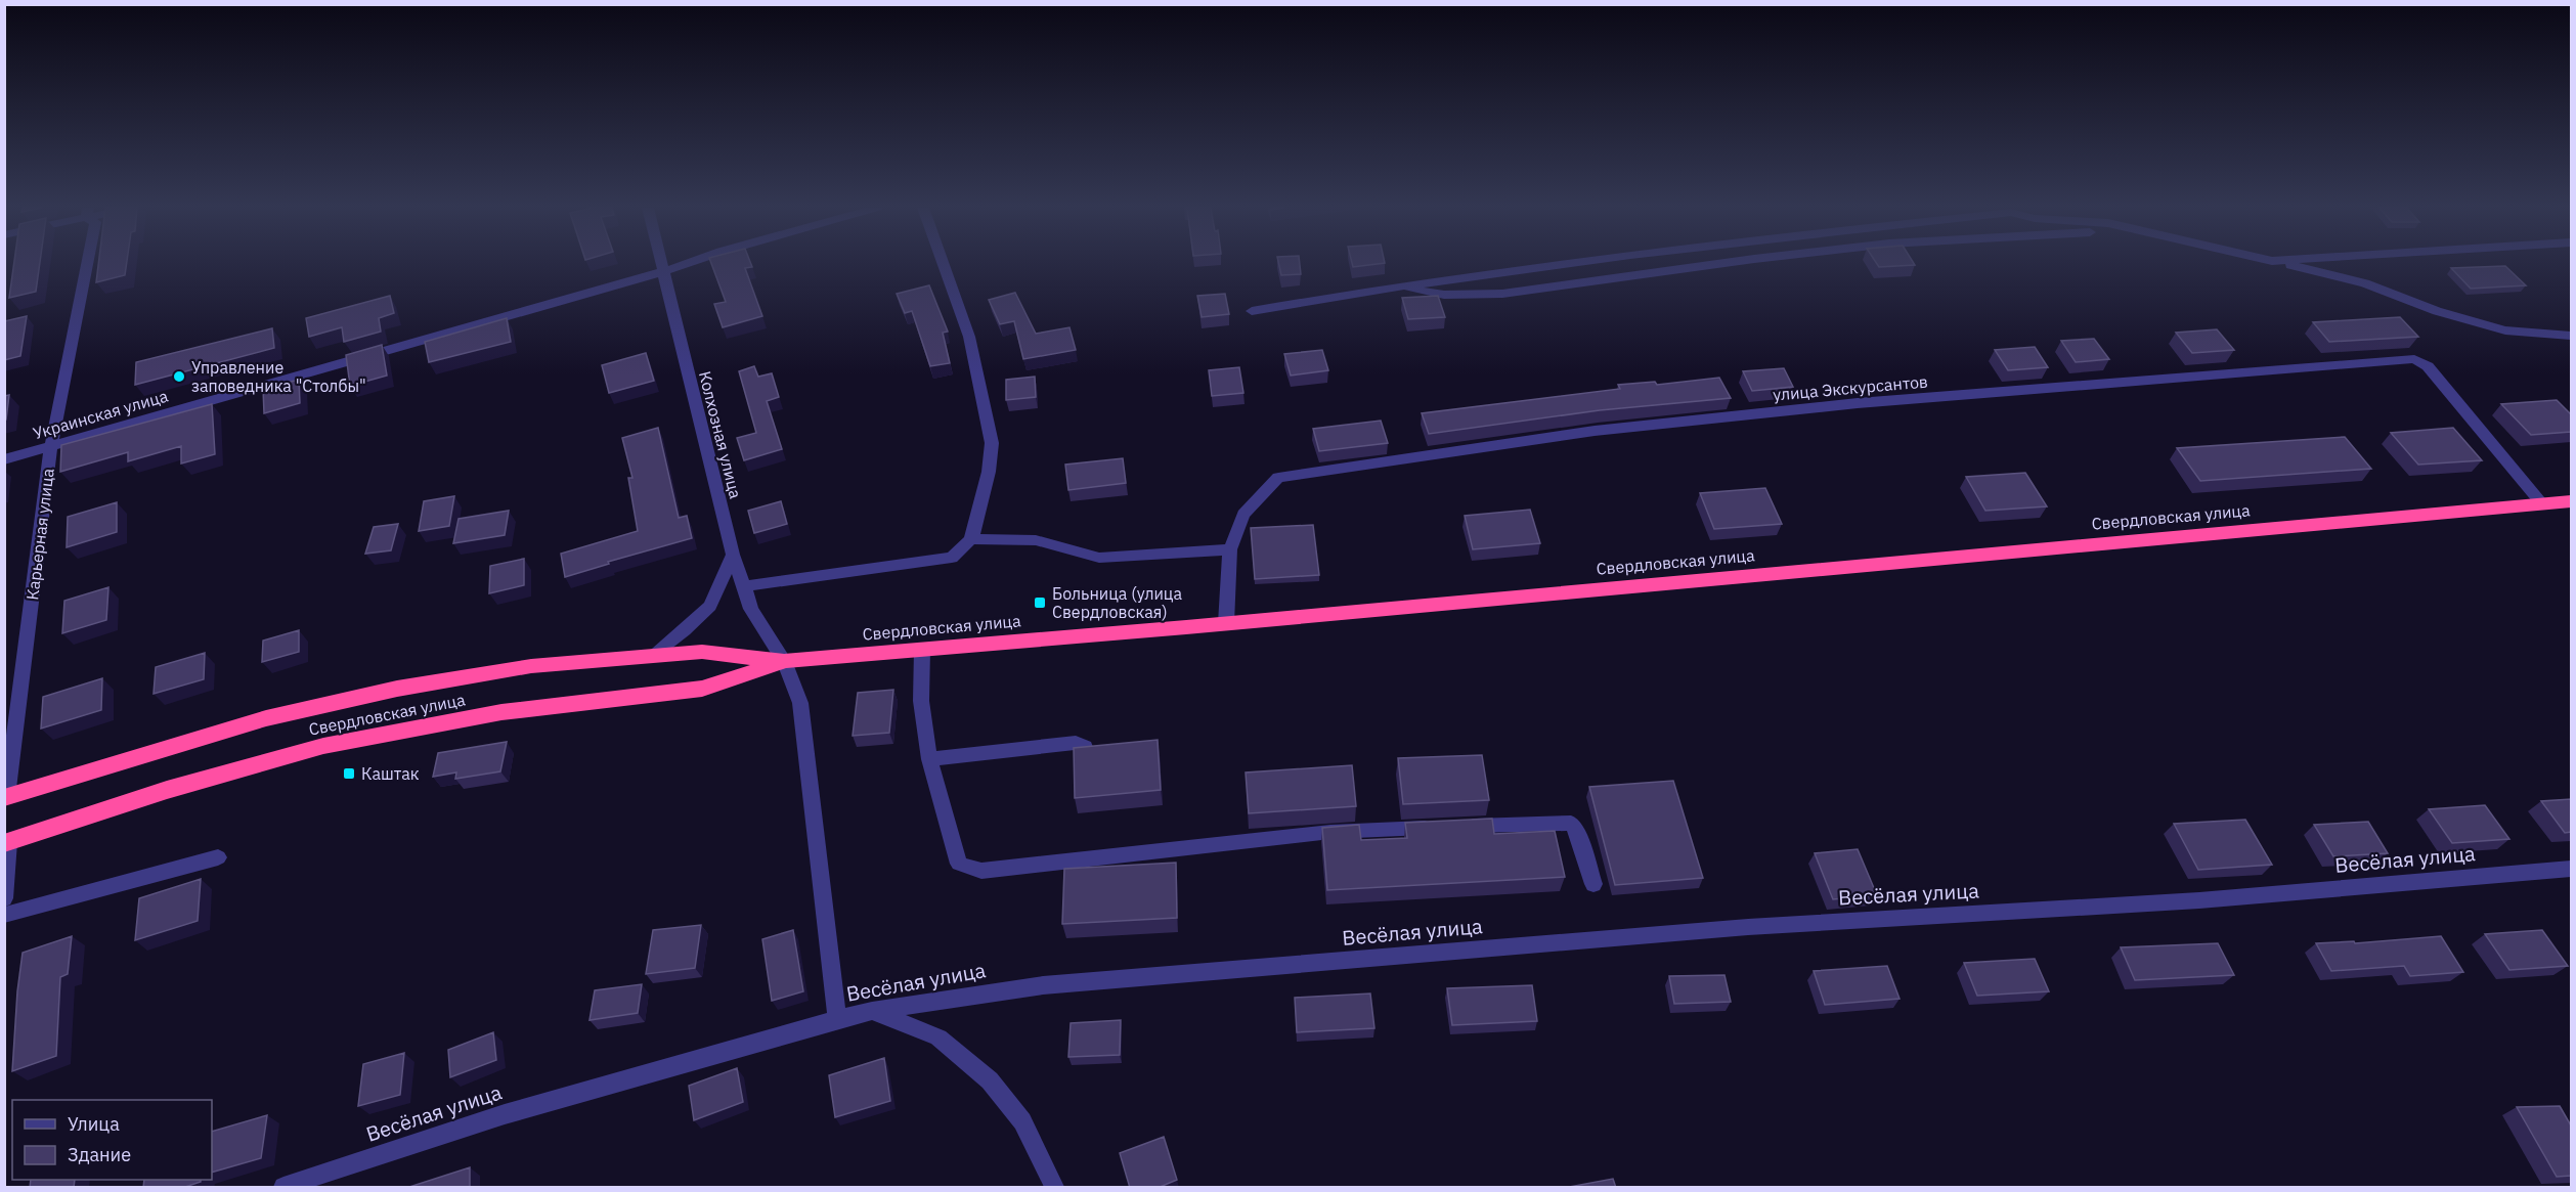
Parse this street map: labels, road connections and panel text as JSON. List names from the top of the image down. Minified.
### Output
{"streets":{"highway":["Свердловская улица"],"street":["улица Экскурсантов","Украинская улица","Колхозная улица","Карьерная улица","Весёлая улица"]},"crossings":[["улица Экскурсантов","Свердловская улица"],["Украинская улица","Колхозная улица"],["Украинская улица","Карьерная улица"],["Колхозная улица","Свердловская улица"],["Колхозная улица","Весёлая улица"],["Свердловская улица","Карьерная улица"]],"places":{"other":["Управление заповедника \"Столбы\""],"transit":["Больница (улица Свердловская)","Каштак"]},"legend":["Улица","Здание"]}
